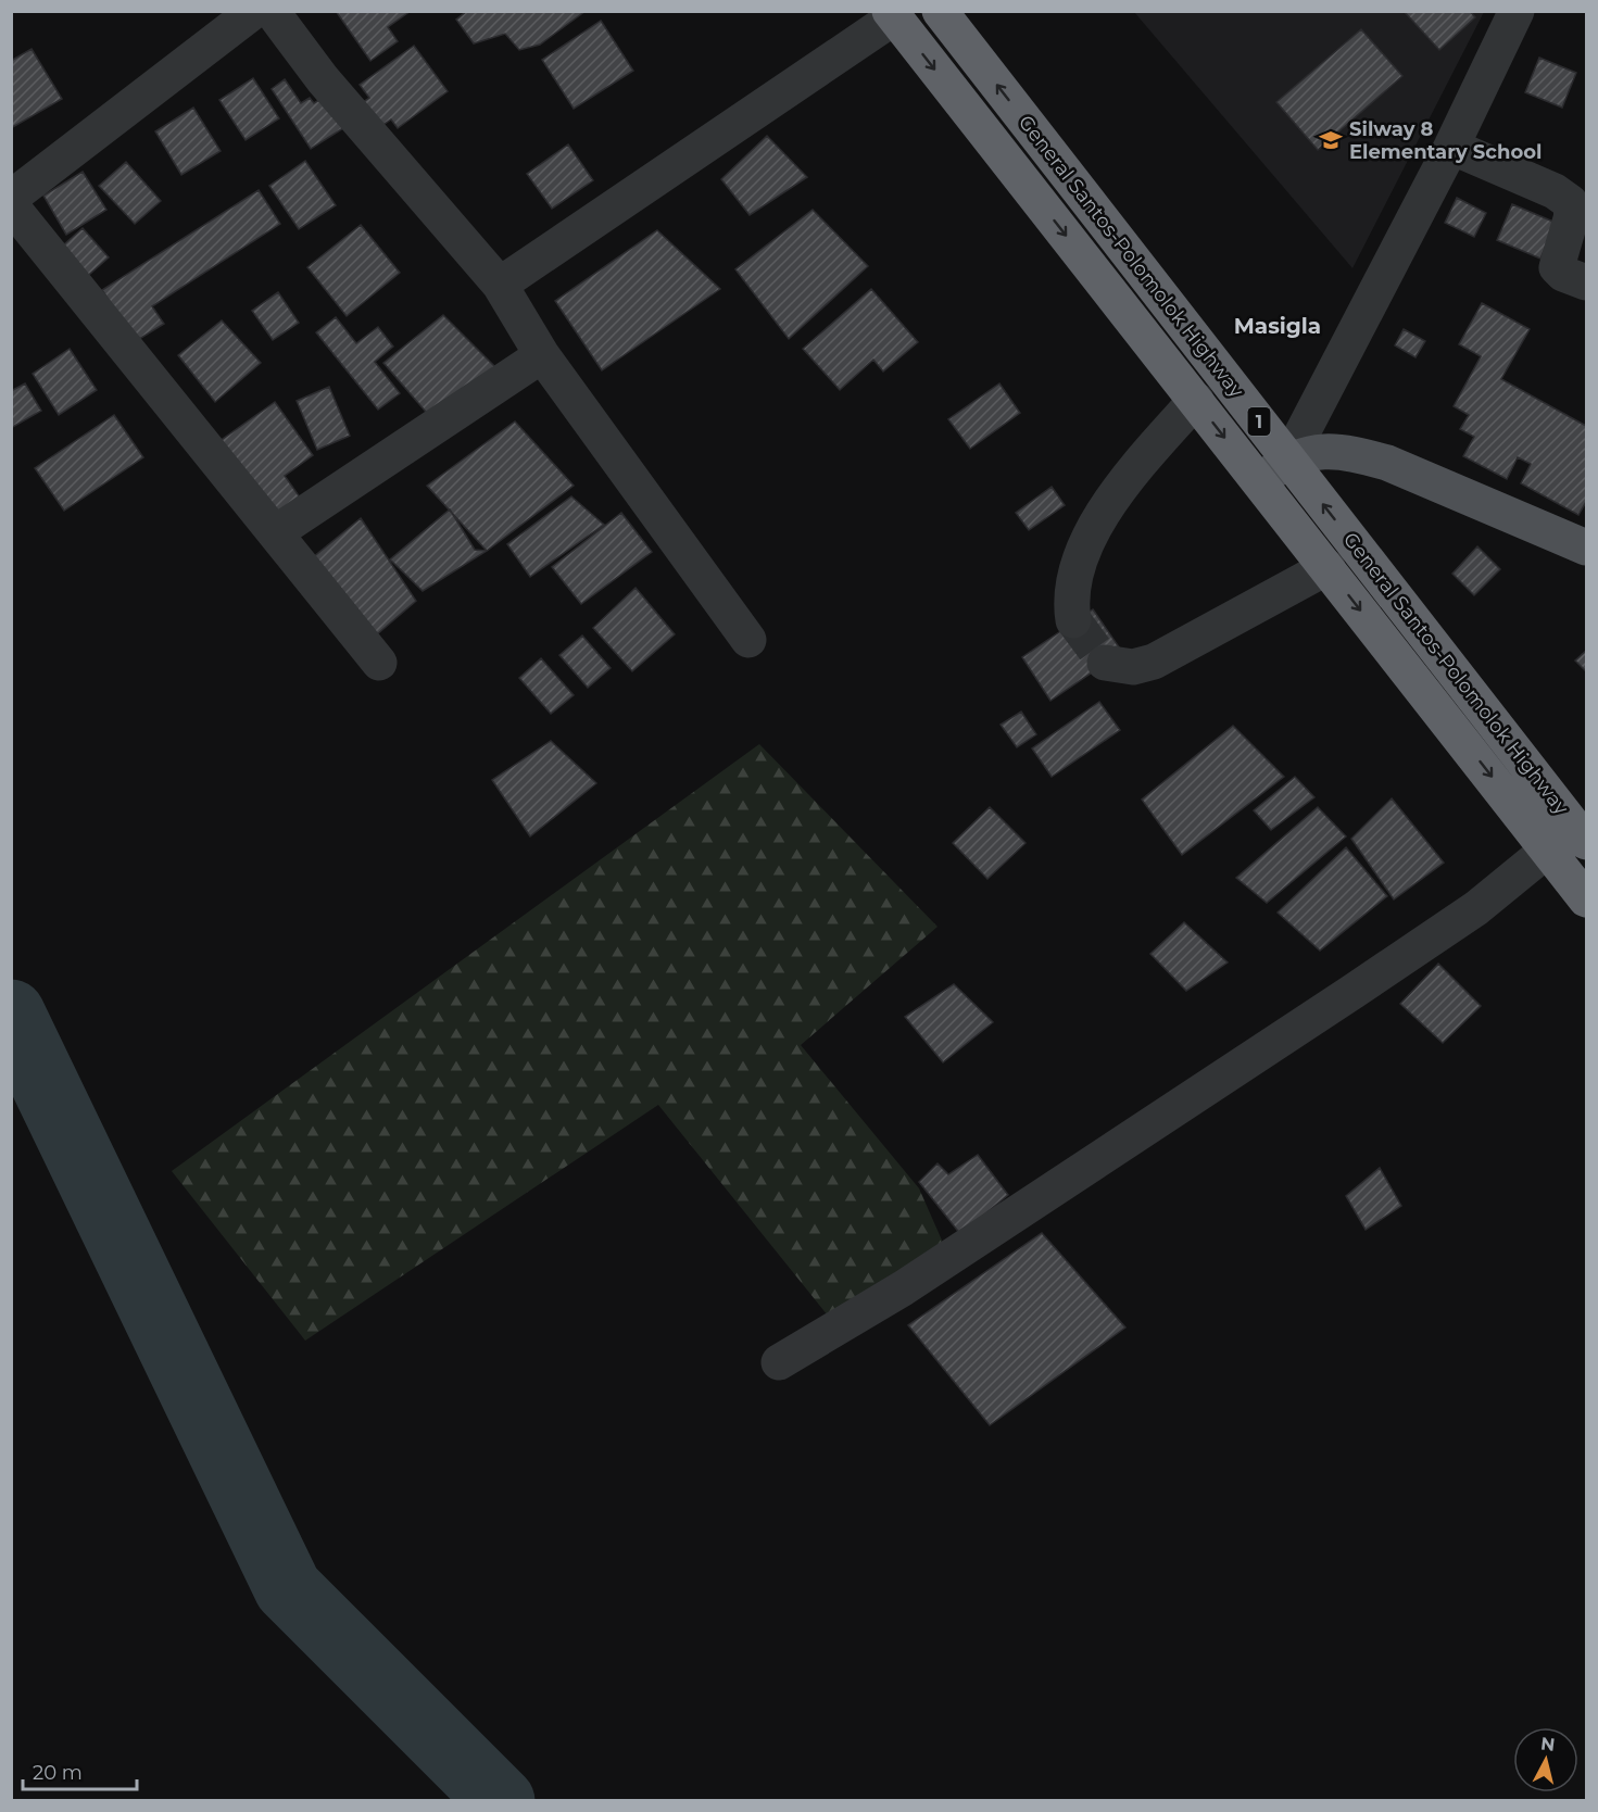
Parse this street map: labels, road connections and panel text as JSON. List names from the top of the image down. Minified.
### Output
{"streets":{"highway":["General Santos-Polomolok Highway","1"]},"districts":["Masigla"],"places":{"school or university":["Silway 8 Elementary School"]},"scale_bar":"20 m","north":"top"}
